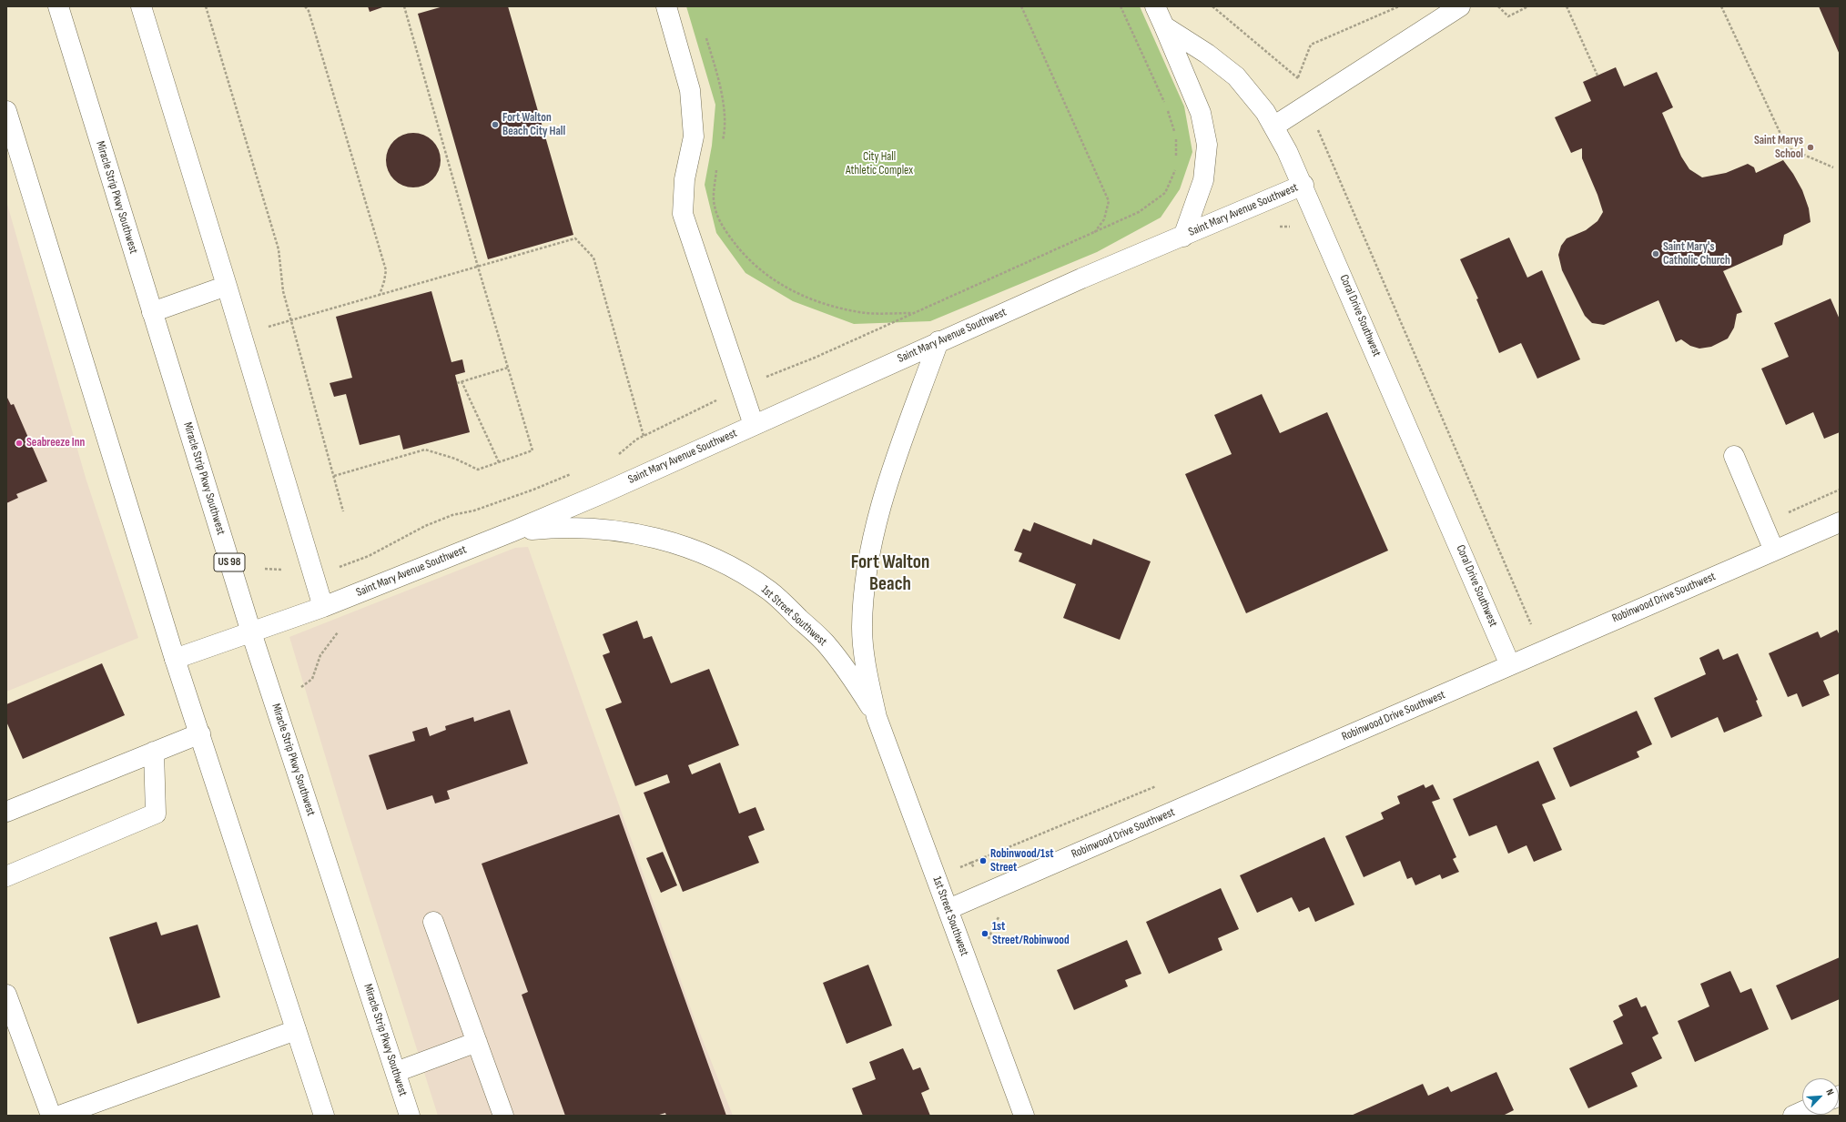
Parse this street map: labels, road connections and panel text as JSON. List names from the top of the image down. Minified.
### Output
{"streets":{"main road":["Miracle Strip Pkwy Southwest","Saint Mary Avenue Southwest","Coral Drive Southwest","US 98","Robinwood Drive Southwest","1st Street Southwest"]},"crossings":[["Miracle Strip Pkwy Southwest","Saint Mary Avenue Southwest"],["Saint Mary Avenue Southwest","Coral Drive Southwest"],["Saint Mary Avenue Southwest","1st Street Southwest"],["Coral Drive Southwest","Robinwood Drive Southwest"],["Robinwood Drive Southwest","1st Street Southwest"]],"districts":["Fort Walton Beach"],"parks":["City Hall Athletic Complex"],"places":["Fort Walton Beach City Hall","Saint Marys School","Saint Mary's Catholic Church","Seabreeze Inn","Robinwood/1st Street","1st Street/Robinwood"],"north":"top right"}
